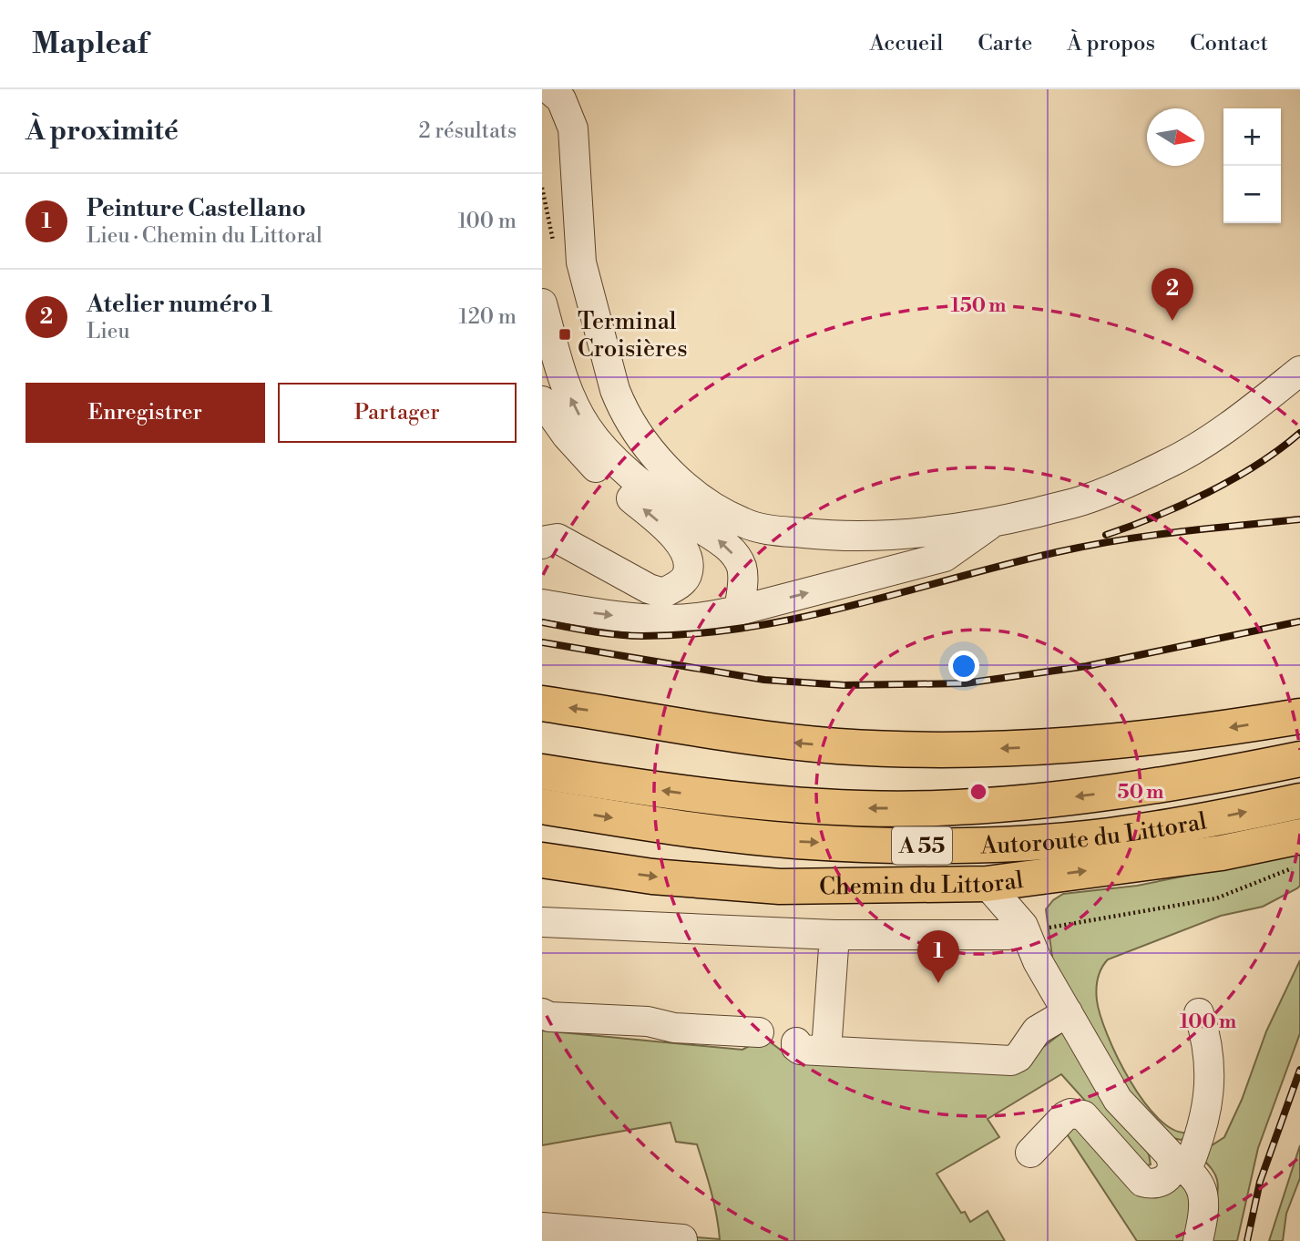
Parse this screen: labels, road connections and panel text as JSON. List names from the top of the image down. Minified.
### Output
{"streets":{"main road":["Autoroute du Littoral","A 55","Chemin du Littoral"]},"places":{"transit":["Terminal Croisières"]},"north":"right","page":{"header":"Mapleaf","nav":["Accueil","Carte","À propos","Contact"],"heading":["À proximité","2 résultats"],"map_buttons":["+","−"],"list":[{"mark":"1","name":"Peinture Castellano","note":"Lieu · Chemin du Littoral","value":"100 m"},{"mark":"2","name":"Atelier numéro 1","note":"Lieu","value":"120 m"}],"pins":["2","1"],"buttons":["Enregistrer","Partager"]},"rings":["150 m","50 m","100 m"]}
